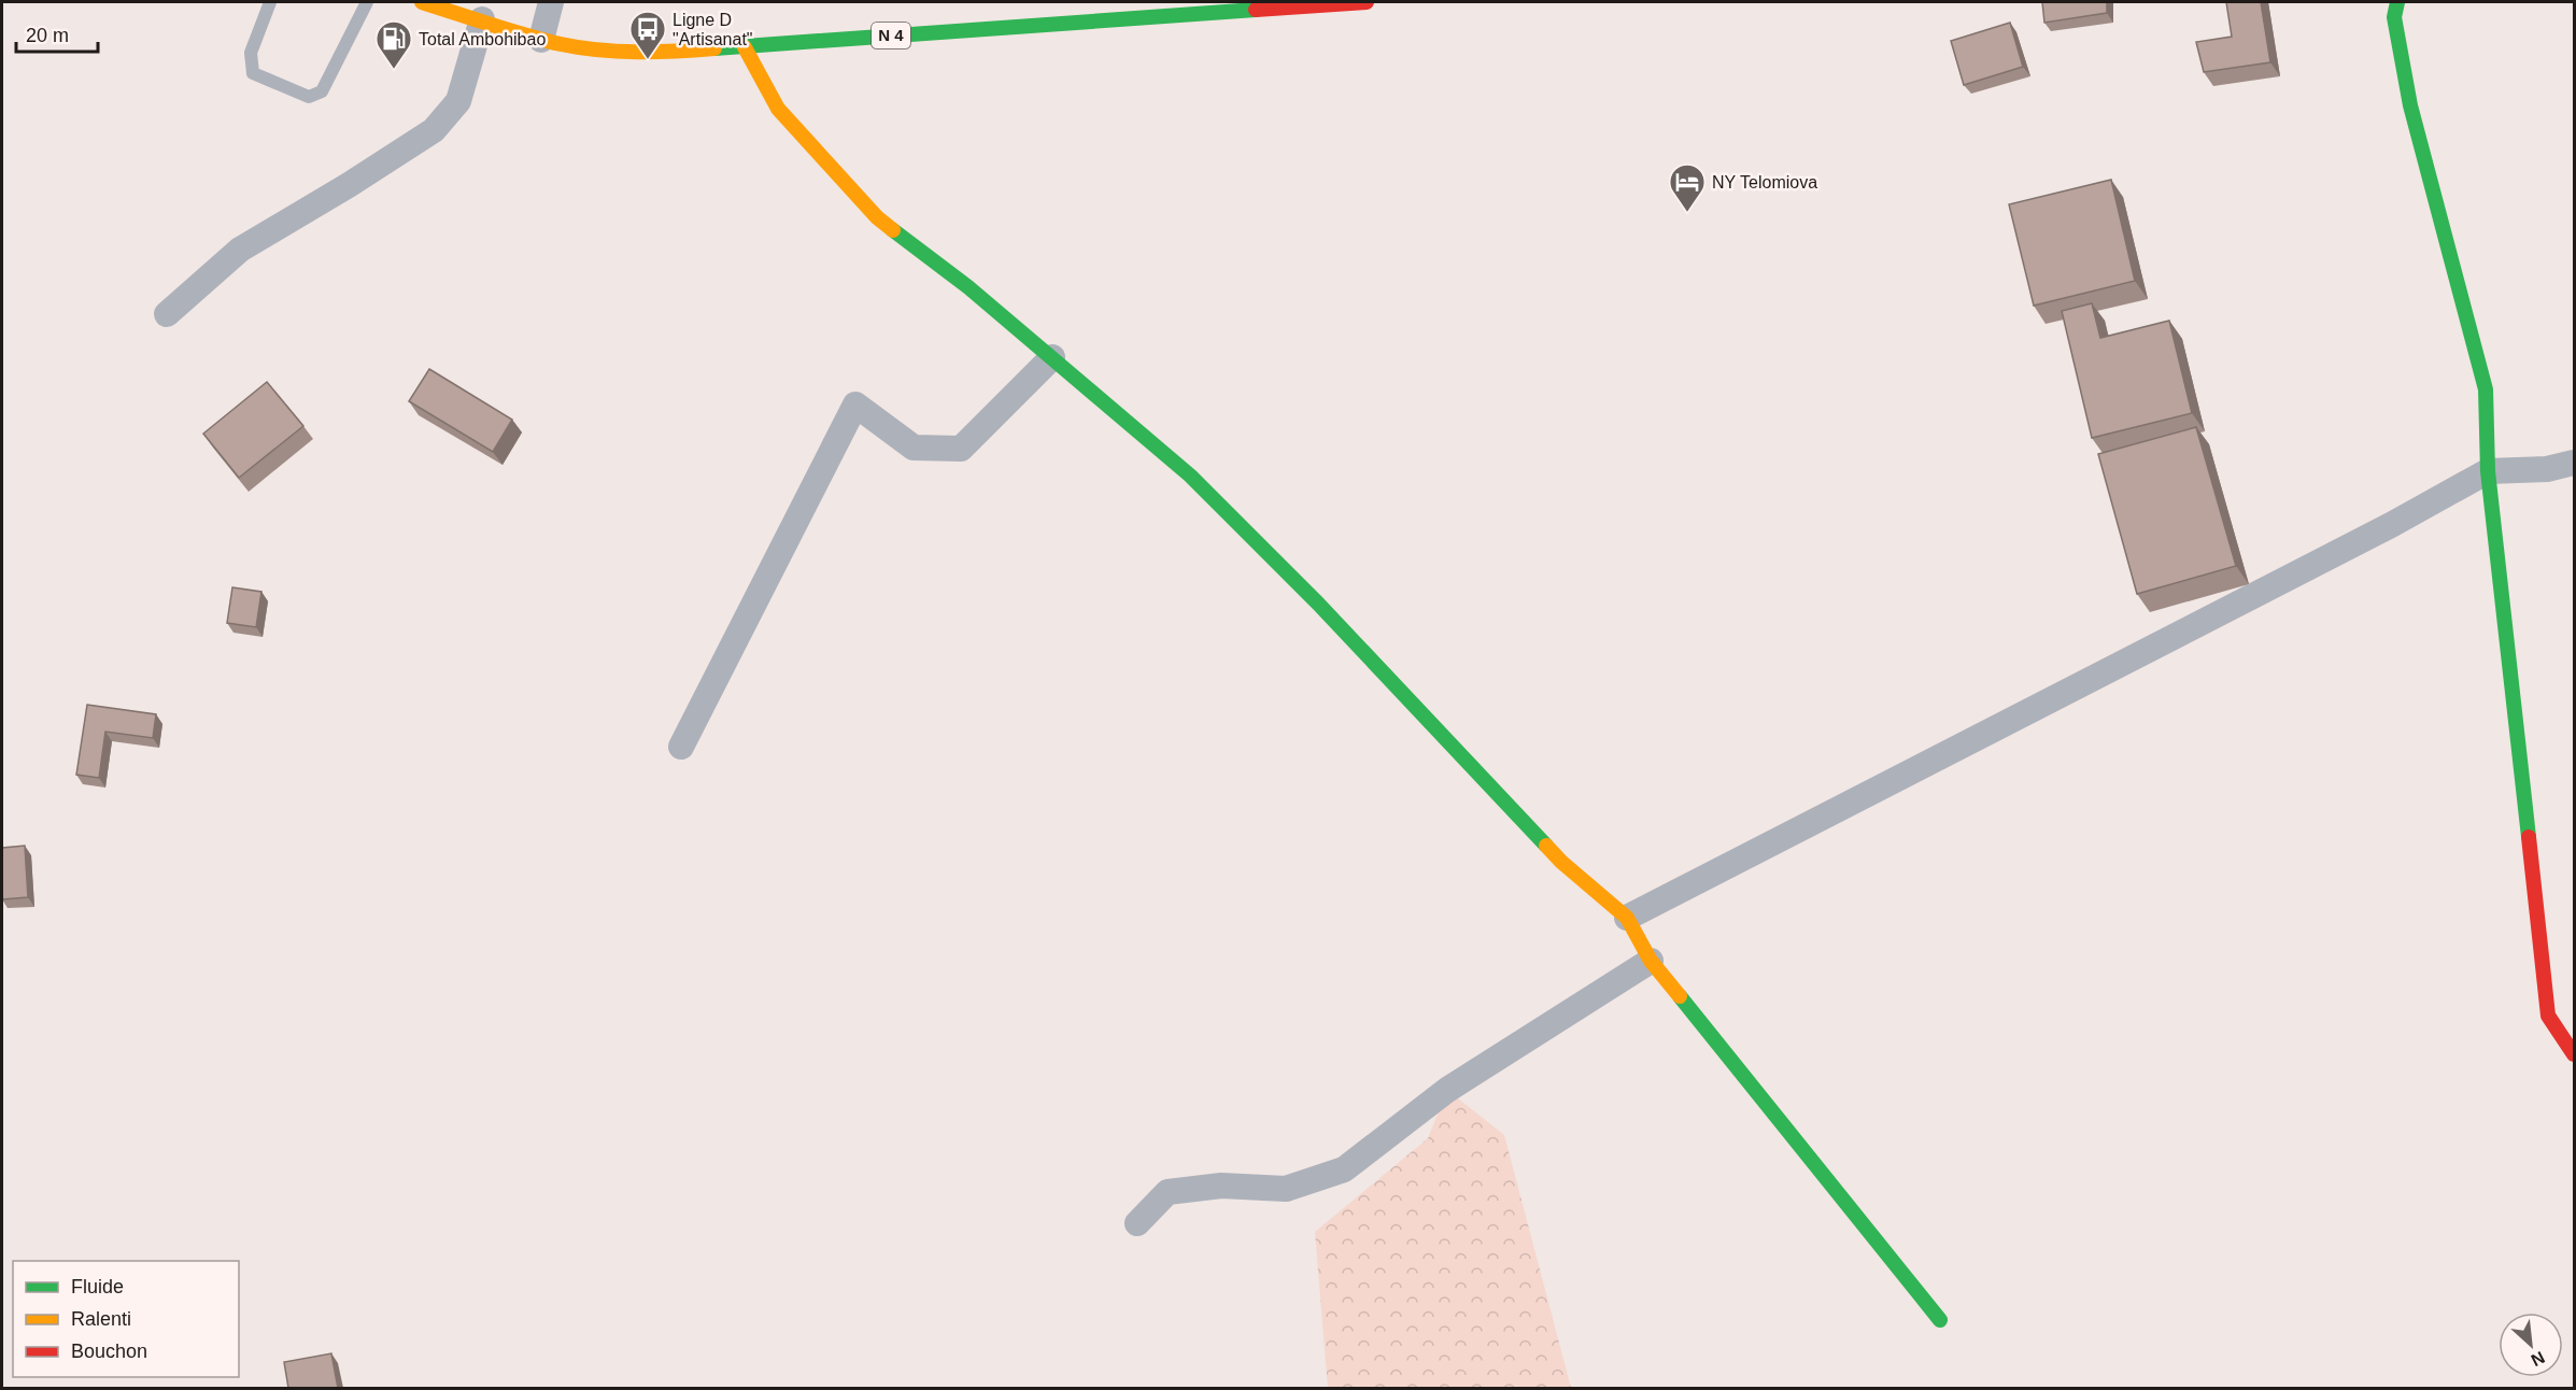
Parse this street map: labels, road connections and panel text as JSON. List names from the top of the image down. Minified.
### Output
{"streets":{"street":["N 4"]},"places":{"bus stop":["Ligne D \"Artisanat\""],"fuel station":["Total Ambohibao"],"hotel":["NY Telomiova"]},"legend":["Fluide","Ralenti","Bouchon"],"scale_bar":"20 m","north":"bottom right"}
